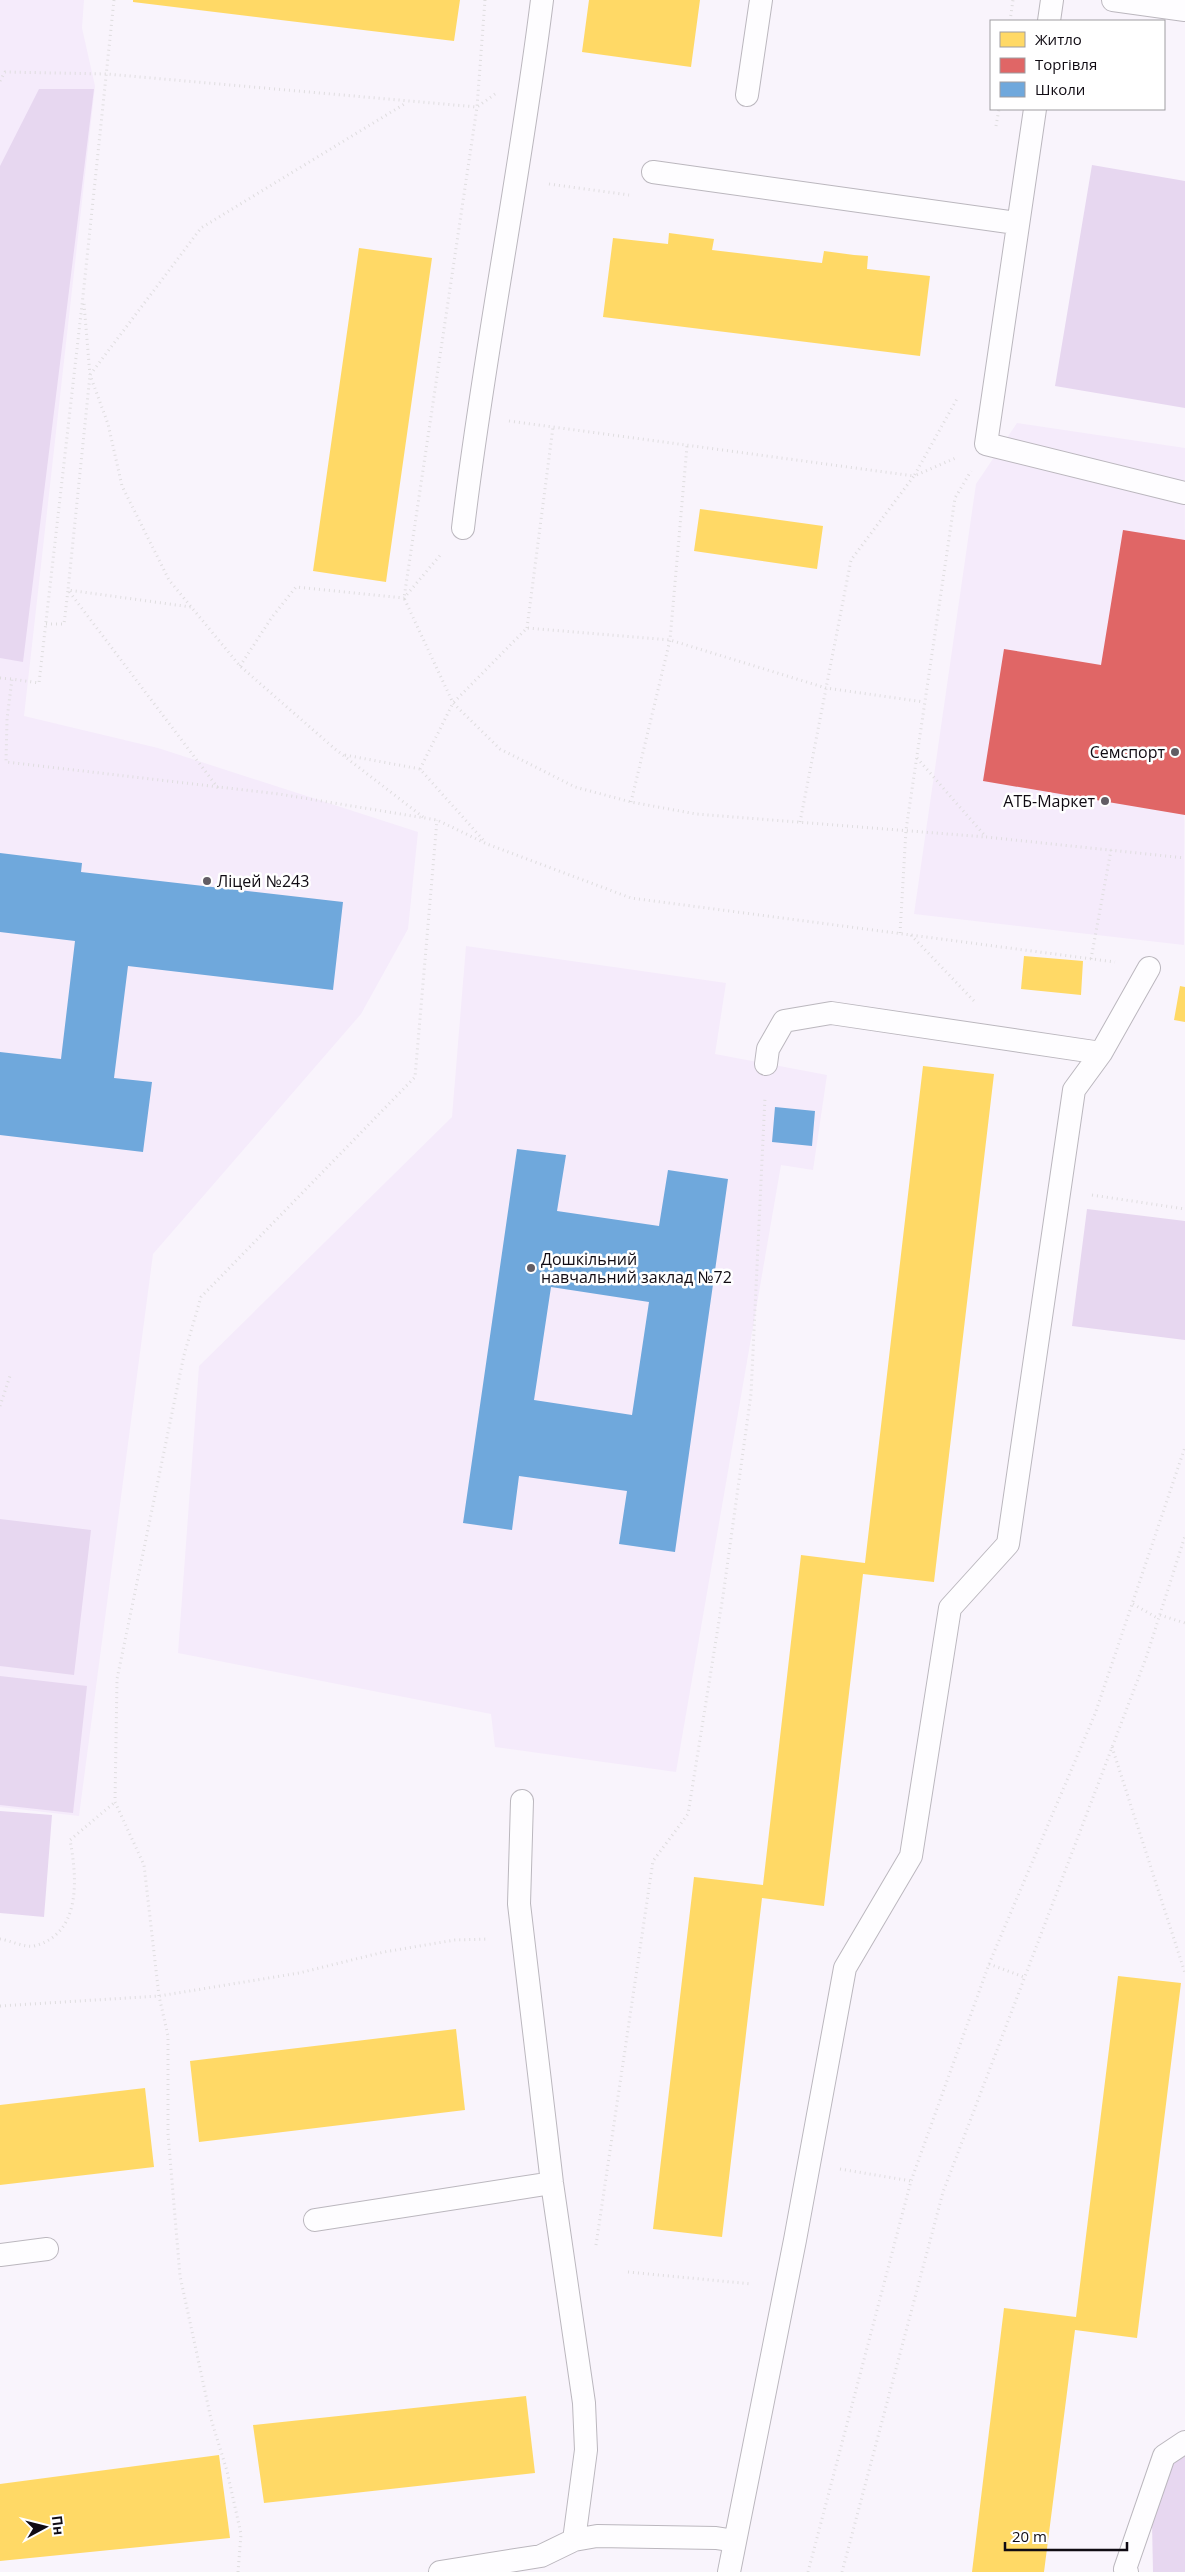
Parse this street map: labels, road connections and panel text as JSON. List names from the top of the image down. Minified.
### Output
{"places":["Семспорт","АТБ-Маркет","Ліцей №243","Дошкільний навчальний заклад №72"],"legend":["Житло","Торгівля","Школи"],"scale_bar":"20 m","north":"right"}
